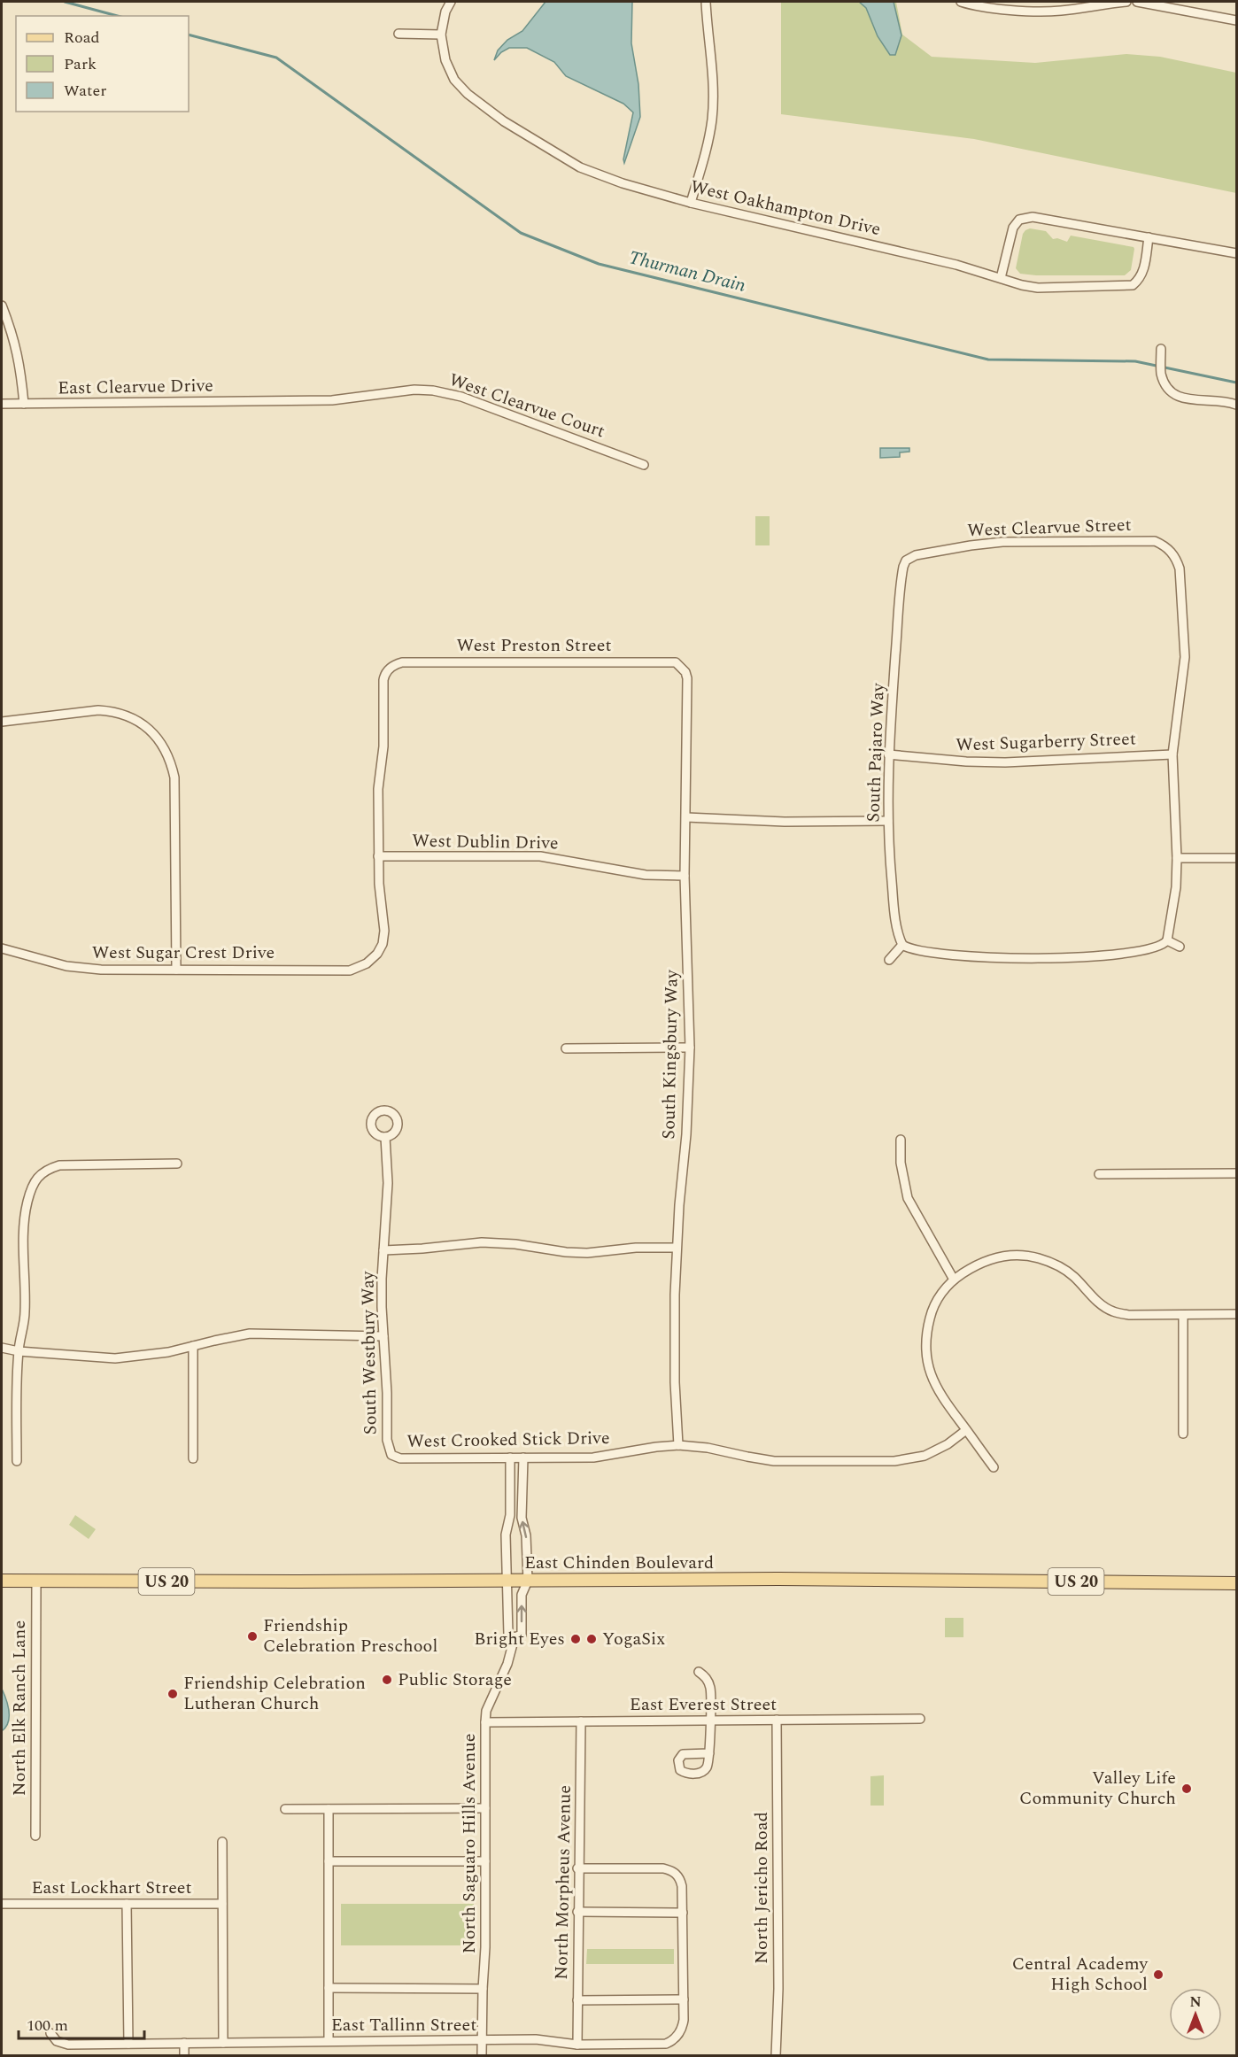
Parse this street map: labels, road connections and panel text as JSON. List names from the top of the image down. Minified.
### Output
{"streets":{"main road":["East Chinden Boulevard","US 20"],"street":["West Oakhampton Drive","East Clearvue Drive","West Clearvue Court","West Clearvue Street","West Preston Street","West Sugarberry Street","South Pajaro Way","West Dublin Drive","West Sugar Crest Drive","South Kingsbury Way","South Westbury Way","West Crooked Stick Drive","East Everest Street","North Elk Ranch Lane","North Saguaro Hills Avenue","North Morpheus Avenue","East Lockhart Street","North Jericho Road","East Tallinn Street"]},"crossings":[["East Clearvue Drive","West Clearvue Court"],["West Clearvue Street","West Sugarberry Street"],["West Clearvue Street","South Pajaro Way"],["West Preston Street","West Dublin Drive"],["West Preston Street","West Sugar Crest Drive"],["West Preston Street","South Kingsbury Way"],["West Sugarberry Street","South Pajaro Way"],["West Dublin Drive","West Sugar Crest Drive"],["West Dublin Drive","South Kingsbury Way"],["South Kingsbury Way","West Crooked Stick Drive"],["South Westbury Way","West Crooked Stick Drive"],["East Chinden Boulevard","North Elk Ranch Lane"],["East Chinden Boulevard","North Saguaro Hills Avenue"],["East Everest Street","North Saguaro Hills Avenue"],["East Everest Street","North Morpheus Avenue"],["East Everest Street","North Jericho Road"],["North Saguaro Hills Avenue","East Tallinn Street"],["North Morpheus Avenue","East Tallinn Street"]],"water":["Thurman Drain"],"places":["Friendship Celebration Preschool","Bright Eyes","YogaSix","Public Storage","Friendship Celebration Lutheran Church","Valley Life Community Church","Central Academy High School"],"legend":["Road","Park","Water"],"scale_bar":"100 m","north":"top"}
